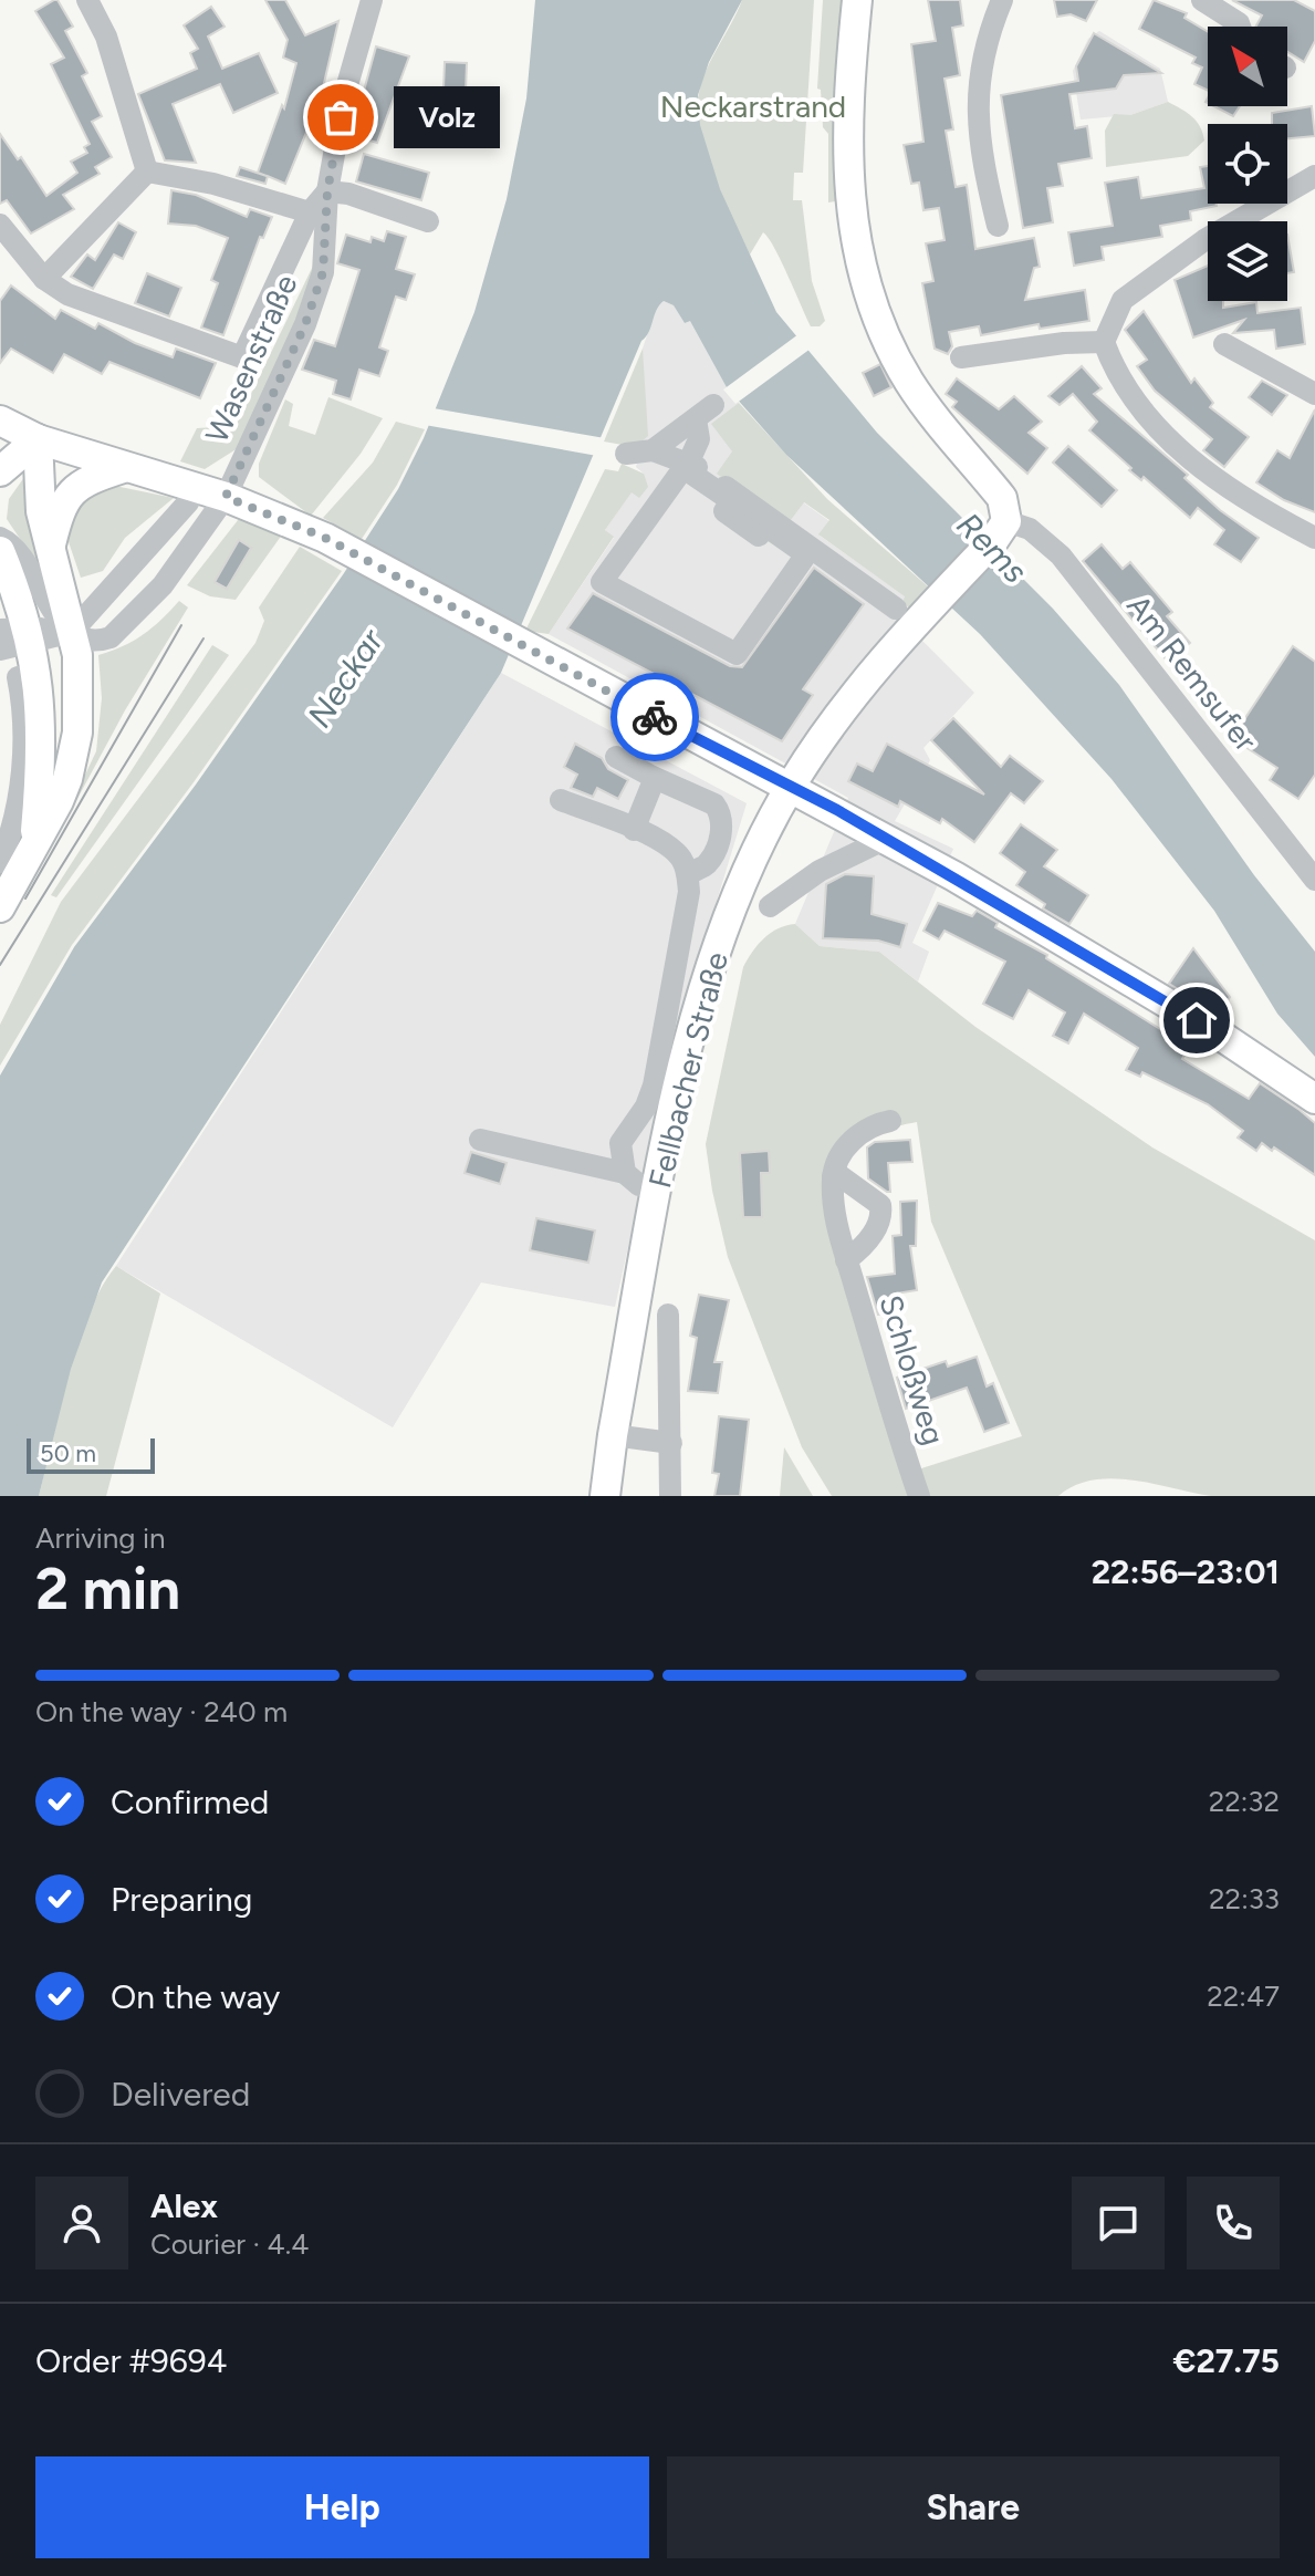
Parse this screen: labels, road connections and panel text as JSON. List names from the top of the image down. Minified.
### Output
{"streets":{"main road":["Fellbacher Straße"],"street":["Wasenstraße","Am Remsufer","Schloßweg"]},"crossings":[["Am Remsufer","Fellbacher Straße"]],"water":["Rems","Neckar"],"parks":["Neckarstrand"],"places":["Volz"],"scale_bar":"50 m","north":"top left","page":{"bubble":"Volz","scale":"50 m","heading":["2 min","Arriving in","22:56–23:01"],"panel":["Alex","Courier · 4.4","Order #9694","€27.75"],"bar":"On the way · 240 m","list":[["Confirmed","22:32"],["Preparing","22:33"],["On the way","22:47"],"Delivered"],"buttons":["Help","Share"]}}
